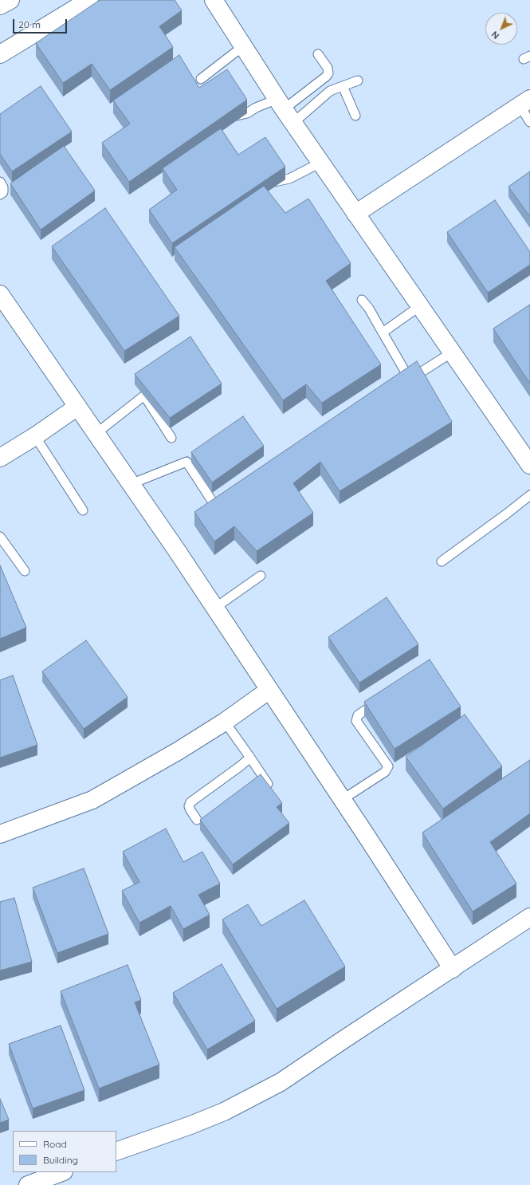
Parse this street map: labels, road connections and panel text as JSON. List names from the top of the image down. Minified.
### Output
{"legend":["Road","Building"],"scale_bar":"20 m","north":"bottom left"}
